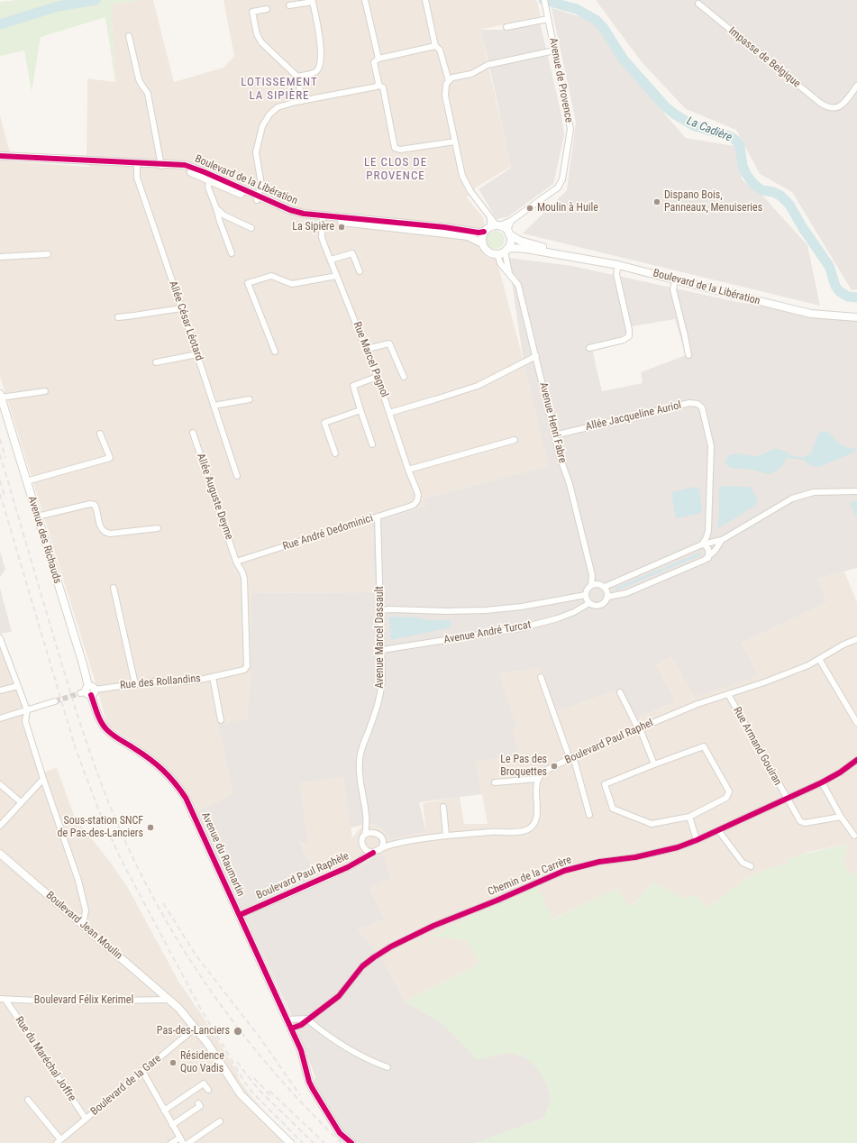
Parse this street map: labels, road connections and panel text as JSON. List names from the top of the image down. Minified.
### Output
{"streets":{"street":["Impasse de Belgique","Avenue de Provence","Boulevard de la Libération","Allée César Léotard","Rue Marcel Pagnol","Allée Jacqueline Auriol","Avenue Henri Fabre","Allée Auguste Deyme","Rue André Dedominici","Avenue des Richauds","Avenue André Turcat","Avenue Marcel Dassault","Rue des Rollandins","Boulevard Paul Raphel","Rue Armand Gouiran","Avenue du Raumartin","Boulevard Paul Raphèle","Chemin de la Carrère","Boulevard Jean Moulin","Boulevard Félix Kerimel","Rue du Maréchal Joffre","Boulevard de la Gare"]},"crossings":[["Avenue de Provence","Boulevard de la Libération"],["Avenue de Provence","Avenue Henri Fabre"],["Boulevard de la Libération","Allée César Léotard"],["Boulevard de la Libération","Rue Marcel Pagnol"],["Boulevard de la Libération","Avenue Henri Fabre"],["Rue Marcel Pagnol","Rue André Dedominici"],["Allée Jacqueline Auriol","Avenue Henri Fabre"],["Avenue Henri Fabre","Avenue André Turcat"],["Allée Auguste Deyme","Rue André Dedominici"],["Allée Auguste Deyme","Rue des Rollandins"],["Rue André Dedominici","Avenue Marcel Dassault"],["Rue André Dedominici","Rue des Rollandins"],["Avenue des Richauds","Rue des Rollandins"],["Avenue des Richauds","Avenue du Raumartin"],["Avenue André Turcat","Avenue Marcel Dassault"],["Avenue Marcel Dassault","Boulevard Paul Raphèle"],["Rue des Rollandins","Avenue du Raumartin"],["Boulevard Paul Raphel","Rue Armand Gouiran"],["Rue Armand Gouiran","Chemin de la Carrère"],["Avenue du Raumartin","Boulevard Paul Raphèle"],["Avenue du Raumartin","Chemin de la Carrère"],["Boulevard Jean Moulin","Boulevard Félix Kerimel"],["Boulevard Jean Moulin","Boulevard de la Gare"],["Boulevard Félix Kerimel","Rue du Maréchal Joffre"],["Rue du Maréchal Joffre","Boulevard de la Gare"]],"districts":["LOTISSEMENT LA SIPIÈRE","LE CLOS DE PROVENCE"],"water":["La Cadière"],"places":["Dispano Bois, Panneaux, Menuiseries","Moulin à Huile","La Sipière","Le Pas des Broquettes","Sous-station SNCF de Pas-des-Lanciers","Pas-des-Lanciers","Résidence Quo Vadis"]}
